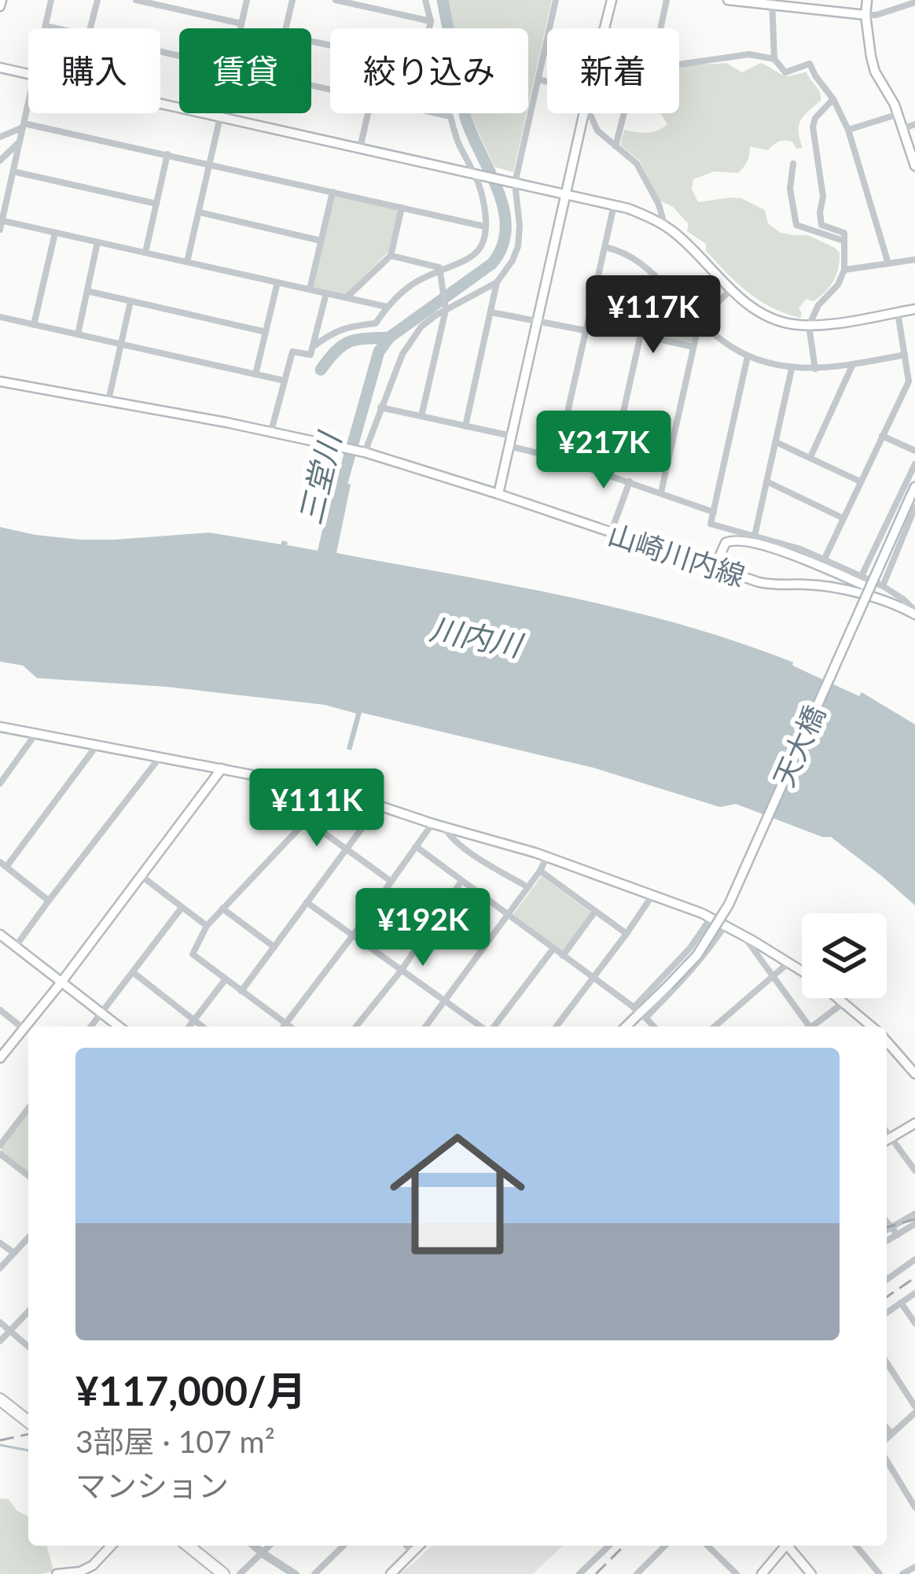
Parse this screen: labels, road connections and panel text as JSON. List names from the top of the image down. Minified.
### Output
{"streets":{"street":["山崎川内線","天大橋"]},"water":["三堂川","川内川"],"page":{"chip":["購入","賃貸","絞り込み","新着"],"price":["¥117K","¥217K","¥111K","¥192K"],"list":[{"name":"¥117,000/月","note":"3部屋 · 107 m² · マンション"}]}}
